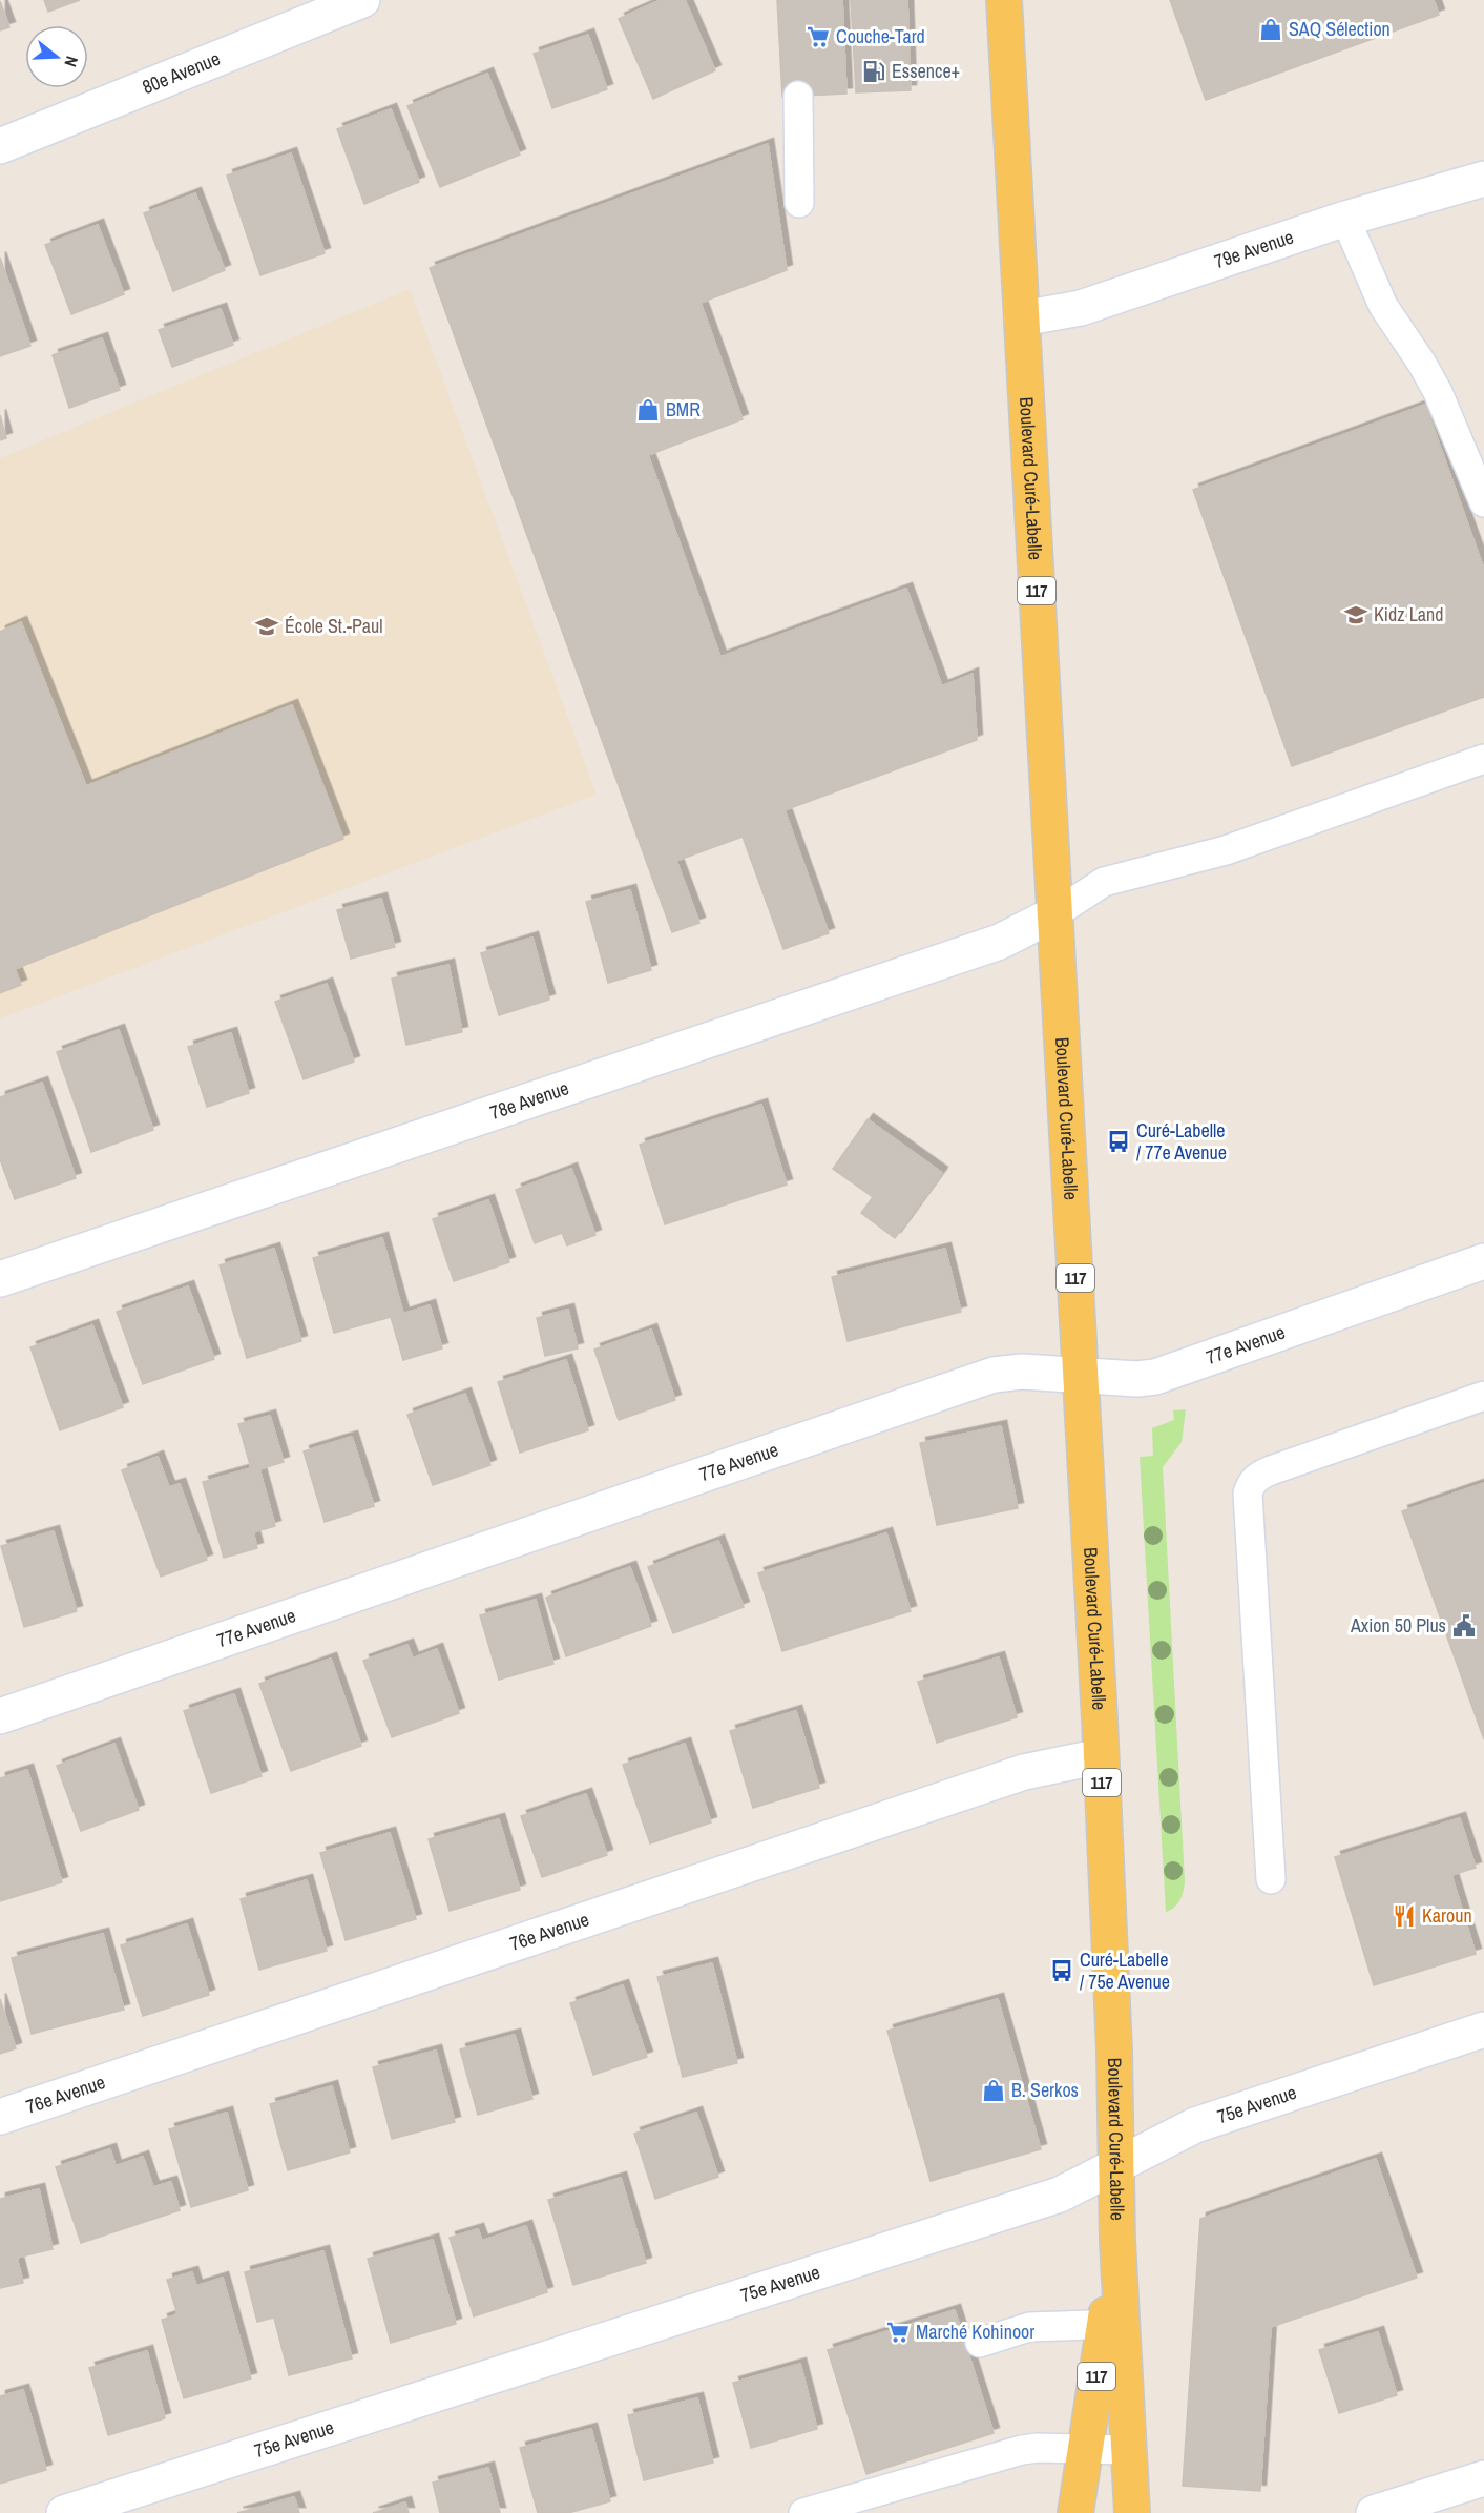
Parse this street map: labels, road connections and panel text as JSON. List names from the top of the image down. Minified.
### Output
{"streets":{"main road":["Boulevard Curé-Labelle","117"],"street":["80e Avenue","79e Avenue","78e Avenue","77e Avenue","76e Avenue","75e Avenue"]},"crossings":[["79e Avenue","Boulevard Curé-Labelle"],["Boulevard Curé-Labelle","78e Avenue"],["Boulevard Curé-Labelle","77e Avenue"],["Boulevard Curé-Labelle","76e Avenue"],["Boulevard Curé-Labelle","75e Avenue"]],"places":{"shop":["SAQ Sélection","BMR","B. Serkos"],"supermarket":["Couche-Tard","Marché Kohinoor"],"fuel station":["Essence+"],"school or university":["Kidz Land","École St.-Paul"],"bus stop":["Curé-Labelle / 77e Avenue","Curé-Labelle / 75e Avenue"],"public building":["Axion 50 Plus"],"restaurant":["Karoun"]},"north":"right"}
